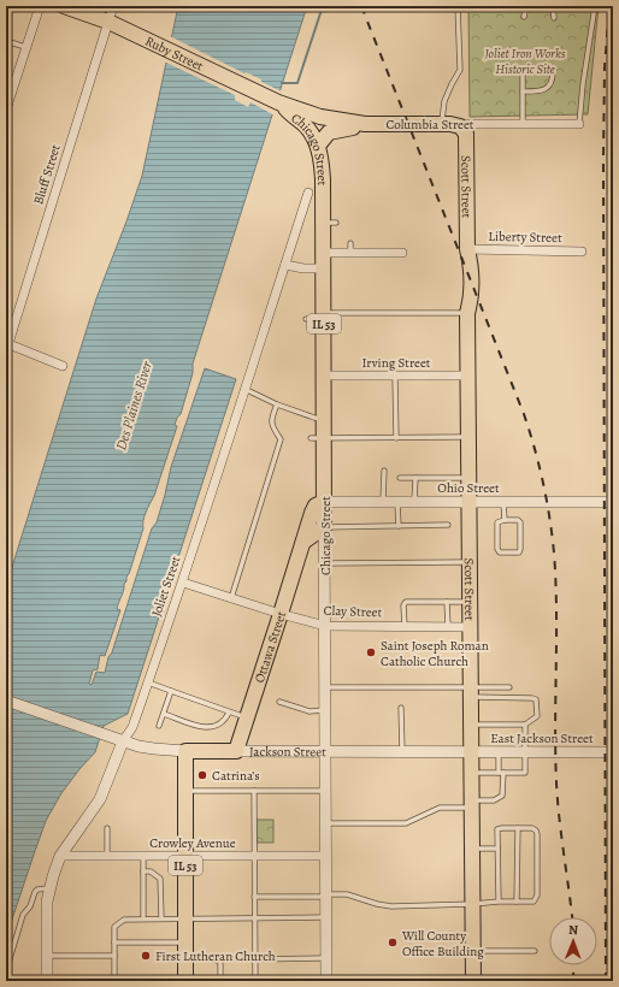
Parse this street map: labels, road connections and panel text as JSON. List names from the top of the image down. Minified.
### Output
{"streets":{"main road":["Ruby Street","Columbia Street","Chicago Street","Scott Street","IL 53","Ottawa Street","Jackson Street"],"street":["Bluff Street","Liberty Street","Irving Street","Ohio Street","Joliet Street","Clay Street","East Jackson Street","Crowley Avenue"]},"crossings":[["Ruby Street","Columbia Street"],["Ruby Street","Chicago Street"],["Ruby Street","Bluff Street"],["Columbia Street","Chicago Street"],["Columbia Street","Scott Street"],["Chicago Street","Irving Street"],["Chicago Street","Ohio Street"],["Chicago Street","Clay Street"],["Chicago Street","Ottawa Street"],["Chicago Street","Jackson Street"],["Chicago Street","Crowley Avenue"],["Scott Street","Liberty Street"],["Scott Street","Irving Street"],["Scott Street","Ohio Street"],["Scott Street","Clay Street"],["Scott Street","East Jackson Street"],["Scott Street","Jackson Street"],["IL 53","Jackson Street"],["IL 53","Crowley Avenue"],["Ohio Street","Ottawa Street"],["Joliet Street","Clay Street"],["Joliet Street","Jackson Street"],["Joliet Street","Crowley Avenue"],["Clay Street","Ottawa Street"],["Ottawa Street","Jackson Street"],["East Jackson Street","Jackson Street"]],"water":["Des Plaines River"],"parks":["Joliet Iron Works Historic Site"],"places":["Saint Joseph Roman Catholic Church","Catrina’s","Will County Office Building","First Lutheran Church"],"north":"top"}
